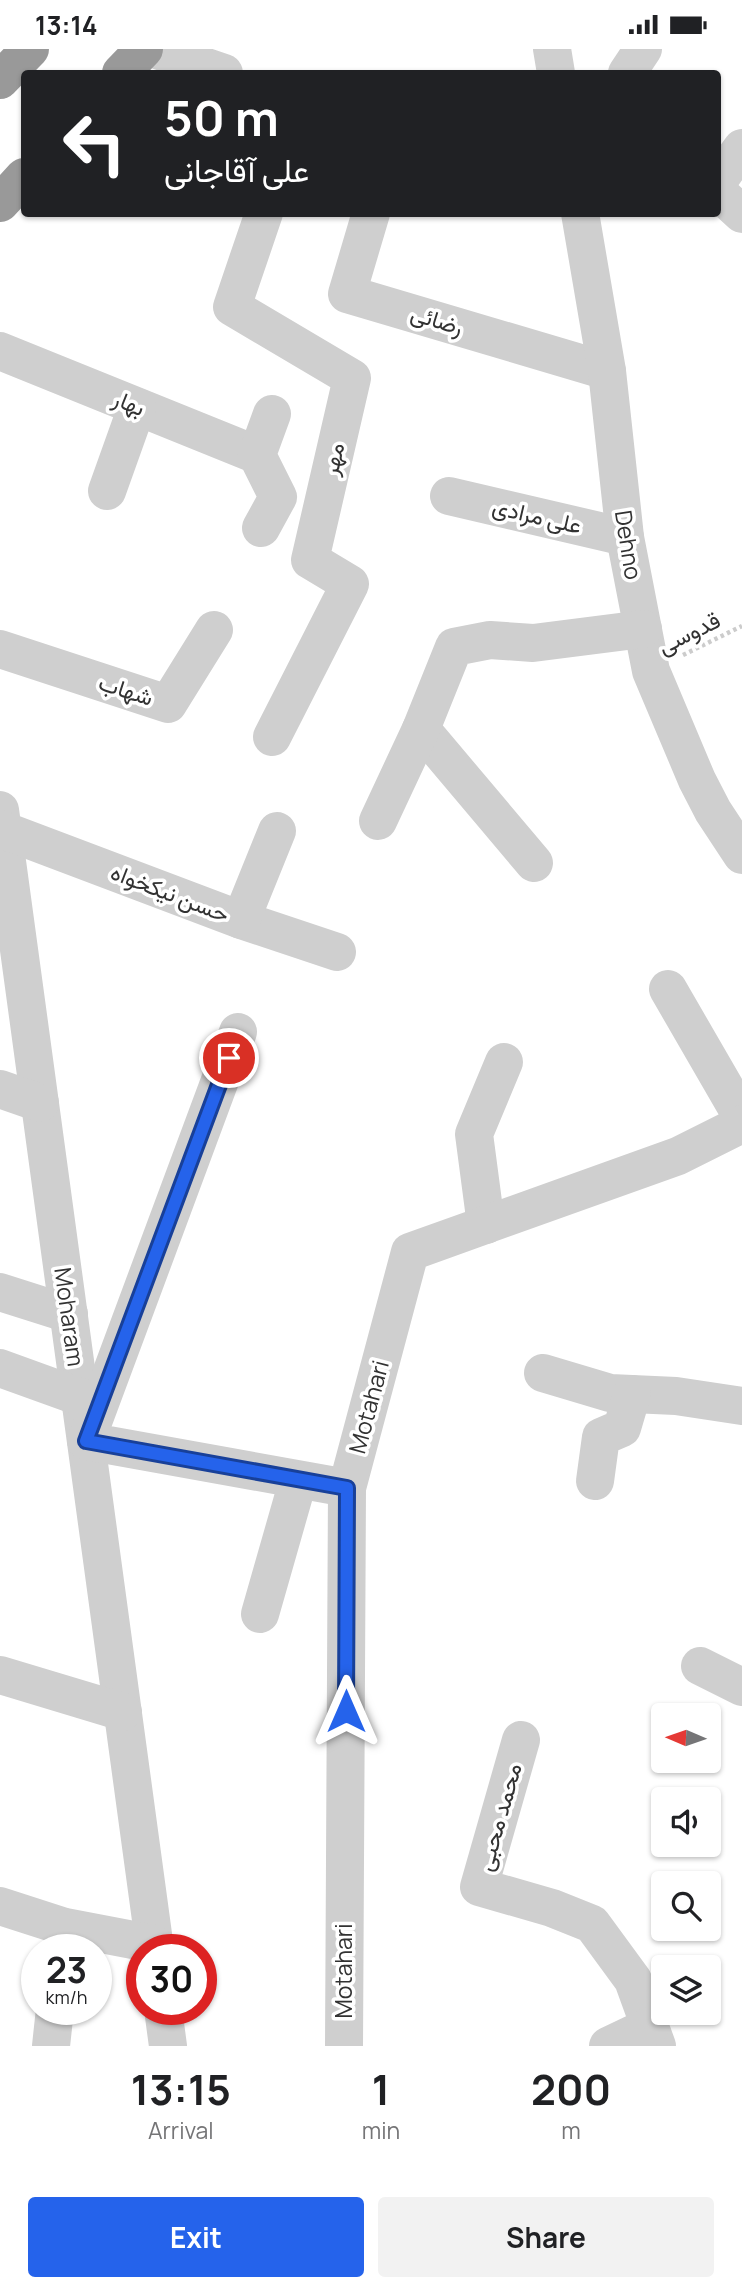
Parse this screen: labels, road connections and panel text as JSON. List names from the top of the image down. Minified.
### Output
{"streets":{"street":["رضائی","بهار","مهر","علی مرادی","Dehno","شهاب","حسن نیکخواه","Moharam","Motahari","محمد محبی"],"path":["قدوسی"]},"crossings":[["رضائی","Dehno"],["علی مرادی","Dehno"],["Dehno","قدوسی"],["حسن نیکخواه","Moharam"]],"north":"left","page":{"status":"13:14","turn":["50 m","علی آقاجانی"],"speed":"23 km/h","limit":"30","eta":["13:15","Arrival","1","min","200","m"],"buttons":["Exit","Share"]}}
